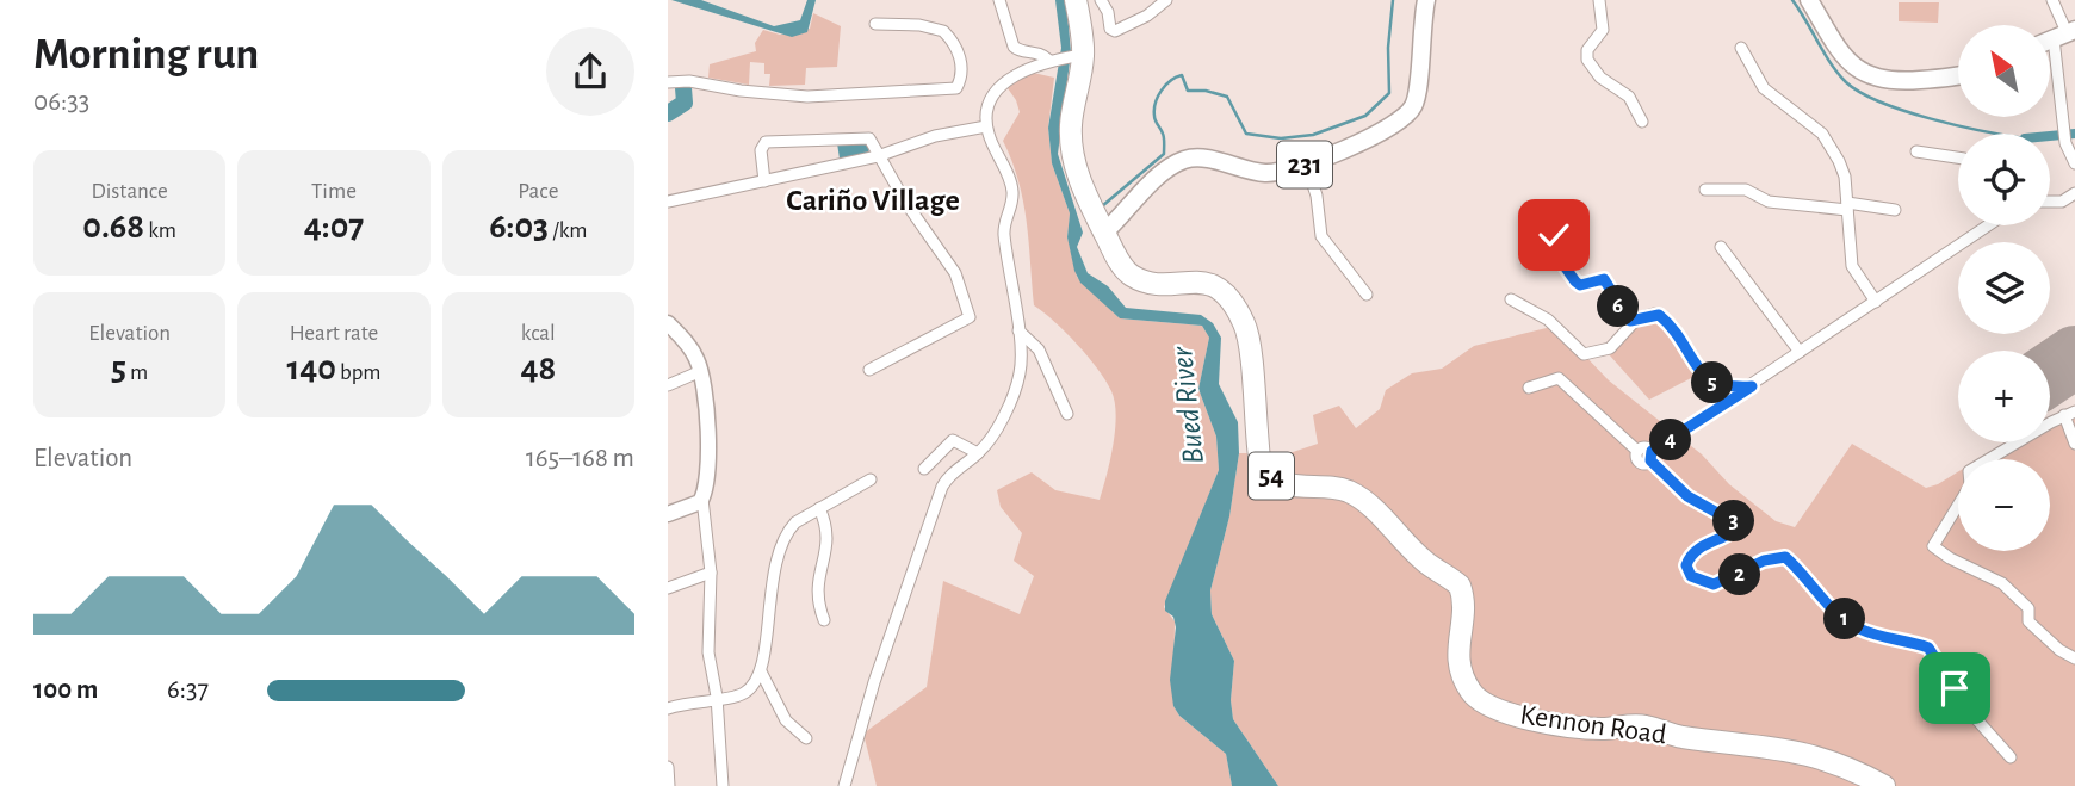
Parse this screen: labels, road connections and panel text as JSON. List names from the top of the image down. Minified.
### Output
{"streets":{"highway":["54","Kennon Road"],"main road":["231"]},"crossings":[["231","Kennon Road"]],"districts":["Cariño Village"],"water":["Bued River"],"north":"top left","page":{"heading":["Morning run","06:33"],"map_buttons":["+","−"],"stats":[["Distance","0.68 km"],["Time","4:07"],["Pace","6:03 /km"],["Elevation","5 m"],["Heart rate","140 bpm"],["kcal","48"]],"pins":["6","5","4","3","2","1"],"chart":["Elevation","165–168 m"],"list":[{"name":"100 m","note":"6:37"}]}}
